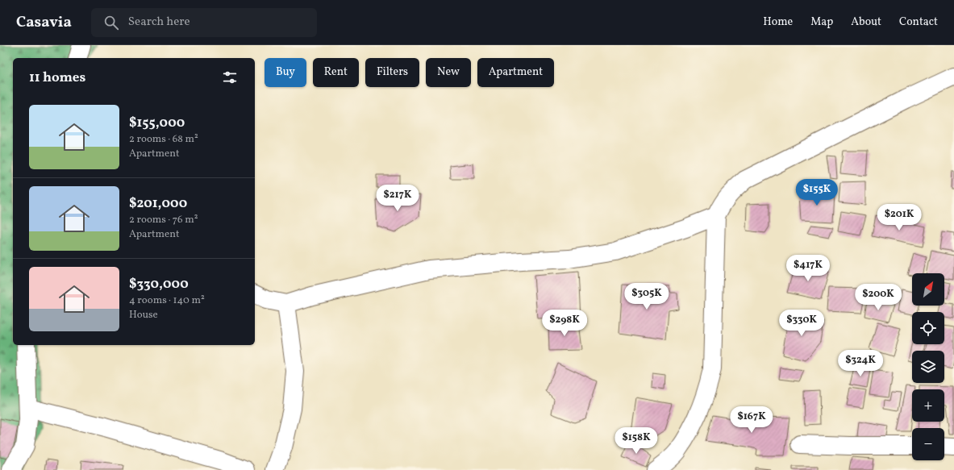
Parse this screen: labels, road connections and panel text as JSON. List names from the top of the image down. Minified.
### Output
{"north":"top right","page":{"header":"Casavia","search":"Search here","nav":["Home","Map","About","Contact"],"chip":["Buy","Rent","Filters","New","Apartment"],"heading":"11 homes","list":[{"name":"$155,000","note":"2 rooms · 68 m² · Apartment"},{"name":"$201,000","note":"2 rooms · 76 m² · Apartment"},{"name":"$330,000","note":"4 rooms · 140 m² · House"}],"price":["$155K","$217K","$201K","$417K","$305K","$200K","$298K","$330K","$324K","$167K","$158K"],"map_buttons":["+","−"]}}
